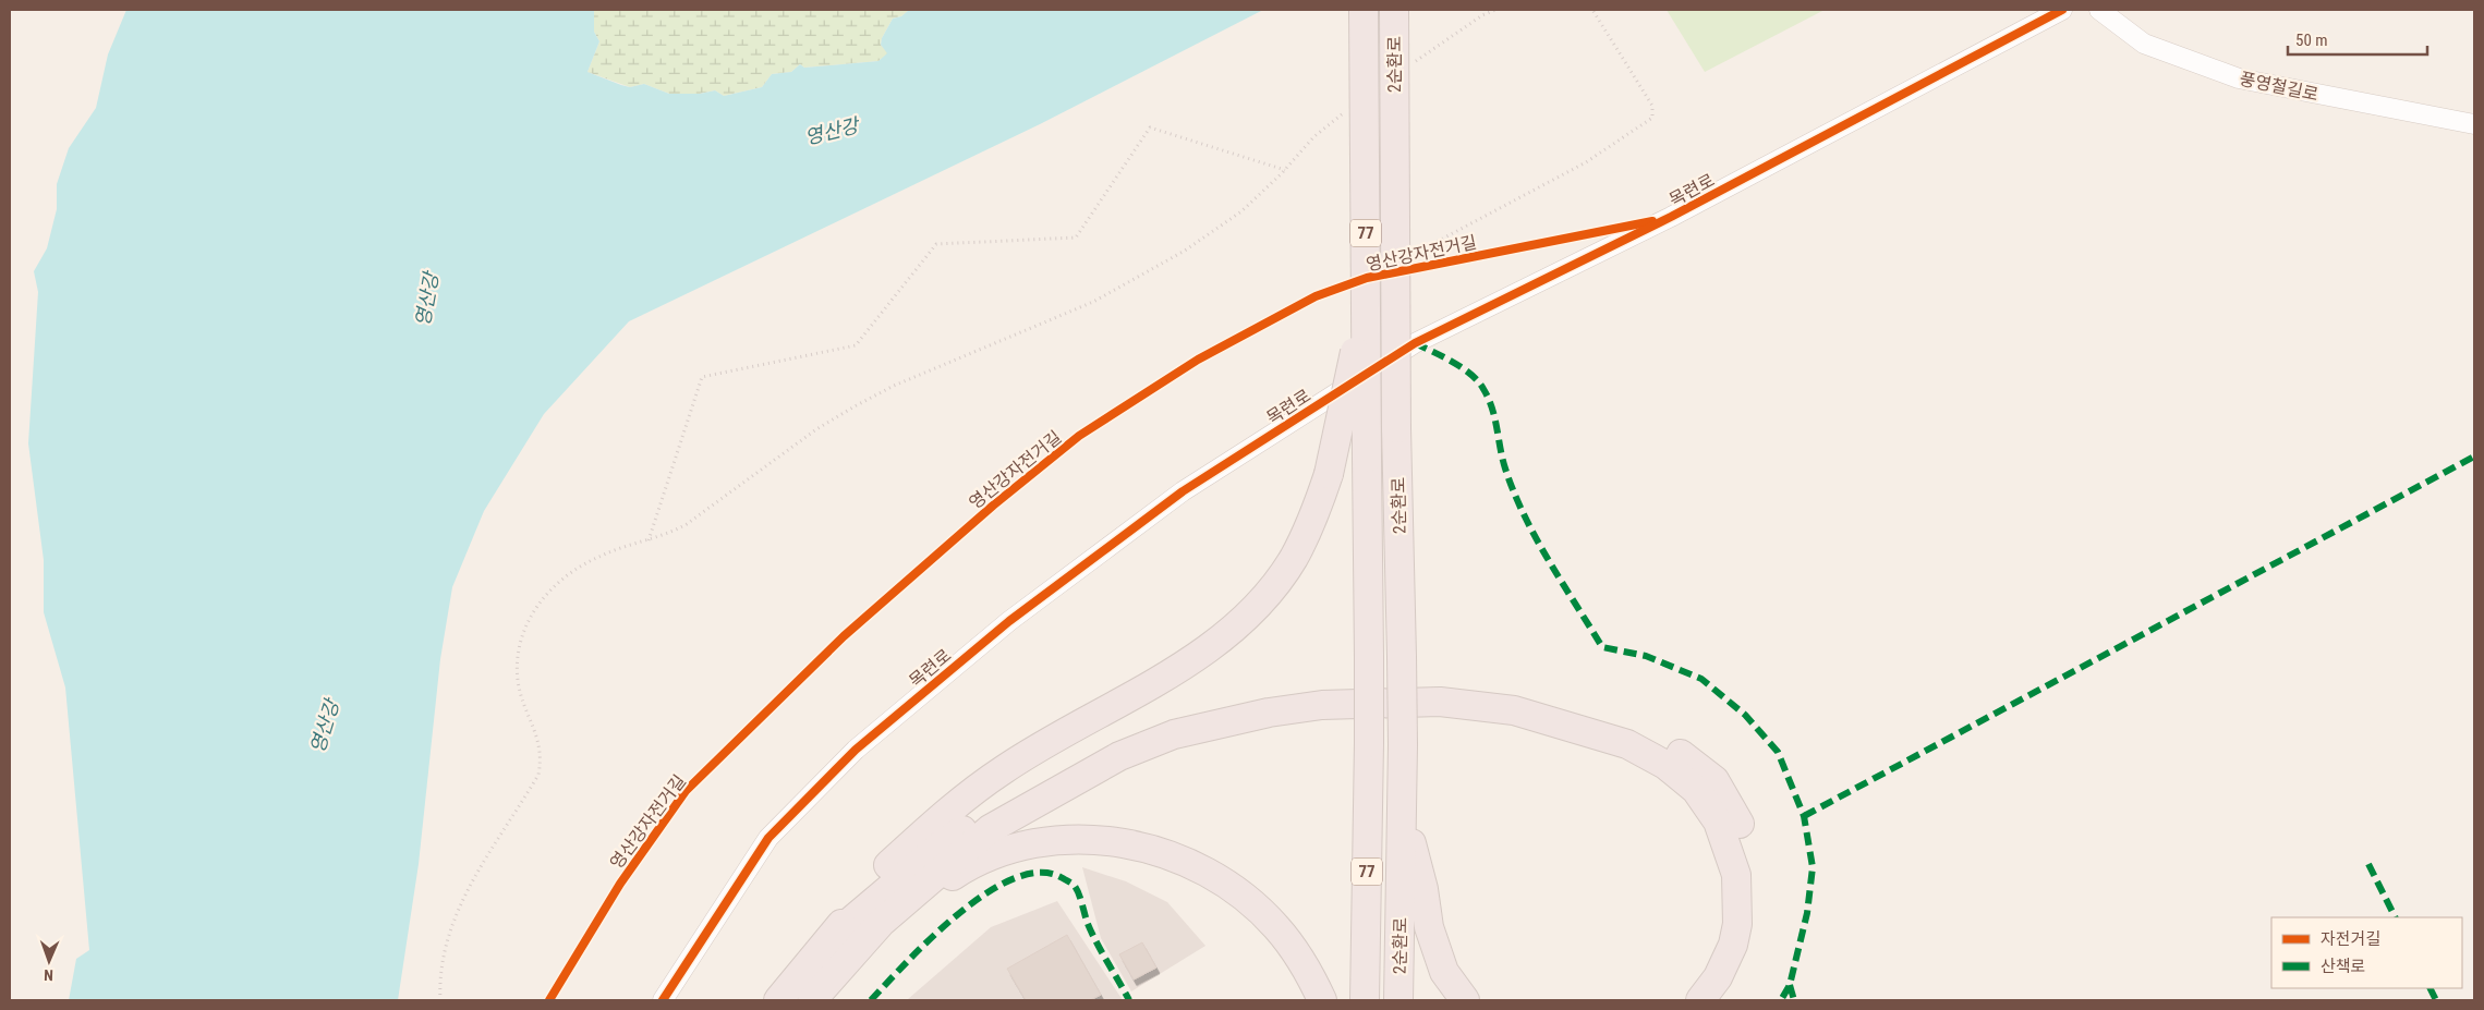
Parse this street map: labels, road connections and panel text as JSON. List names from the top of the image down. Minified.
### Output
{"streets":{"highway":["2순환로","77"],"street":["풍영철길로","목련로"],"cycle path":["영산강자전거길"]},"water":["영산강"],"legend":["자전거길","산책로"],"scale_bar":"50 m","north":"bottom"}
